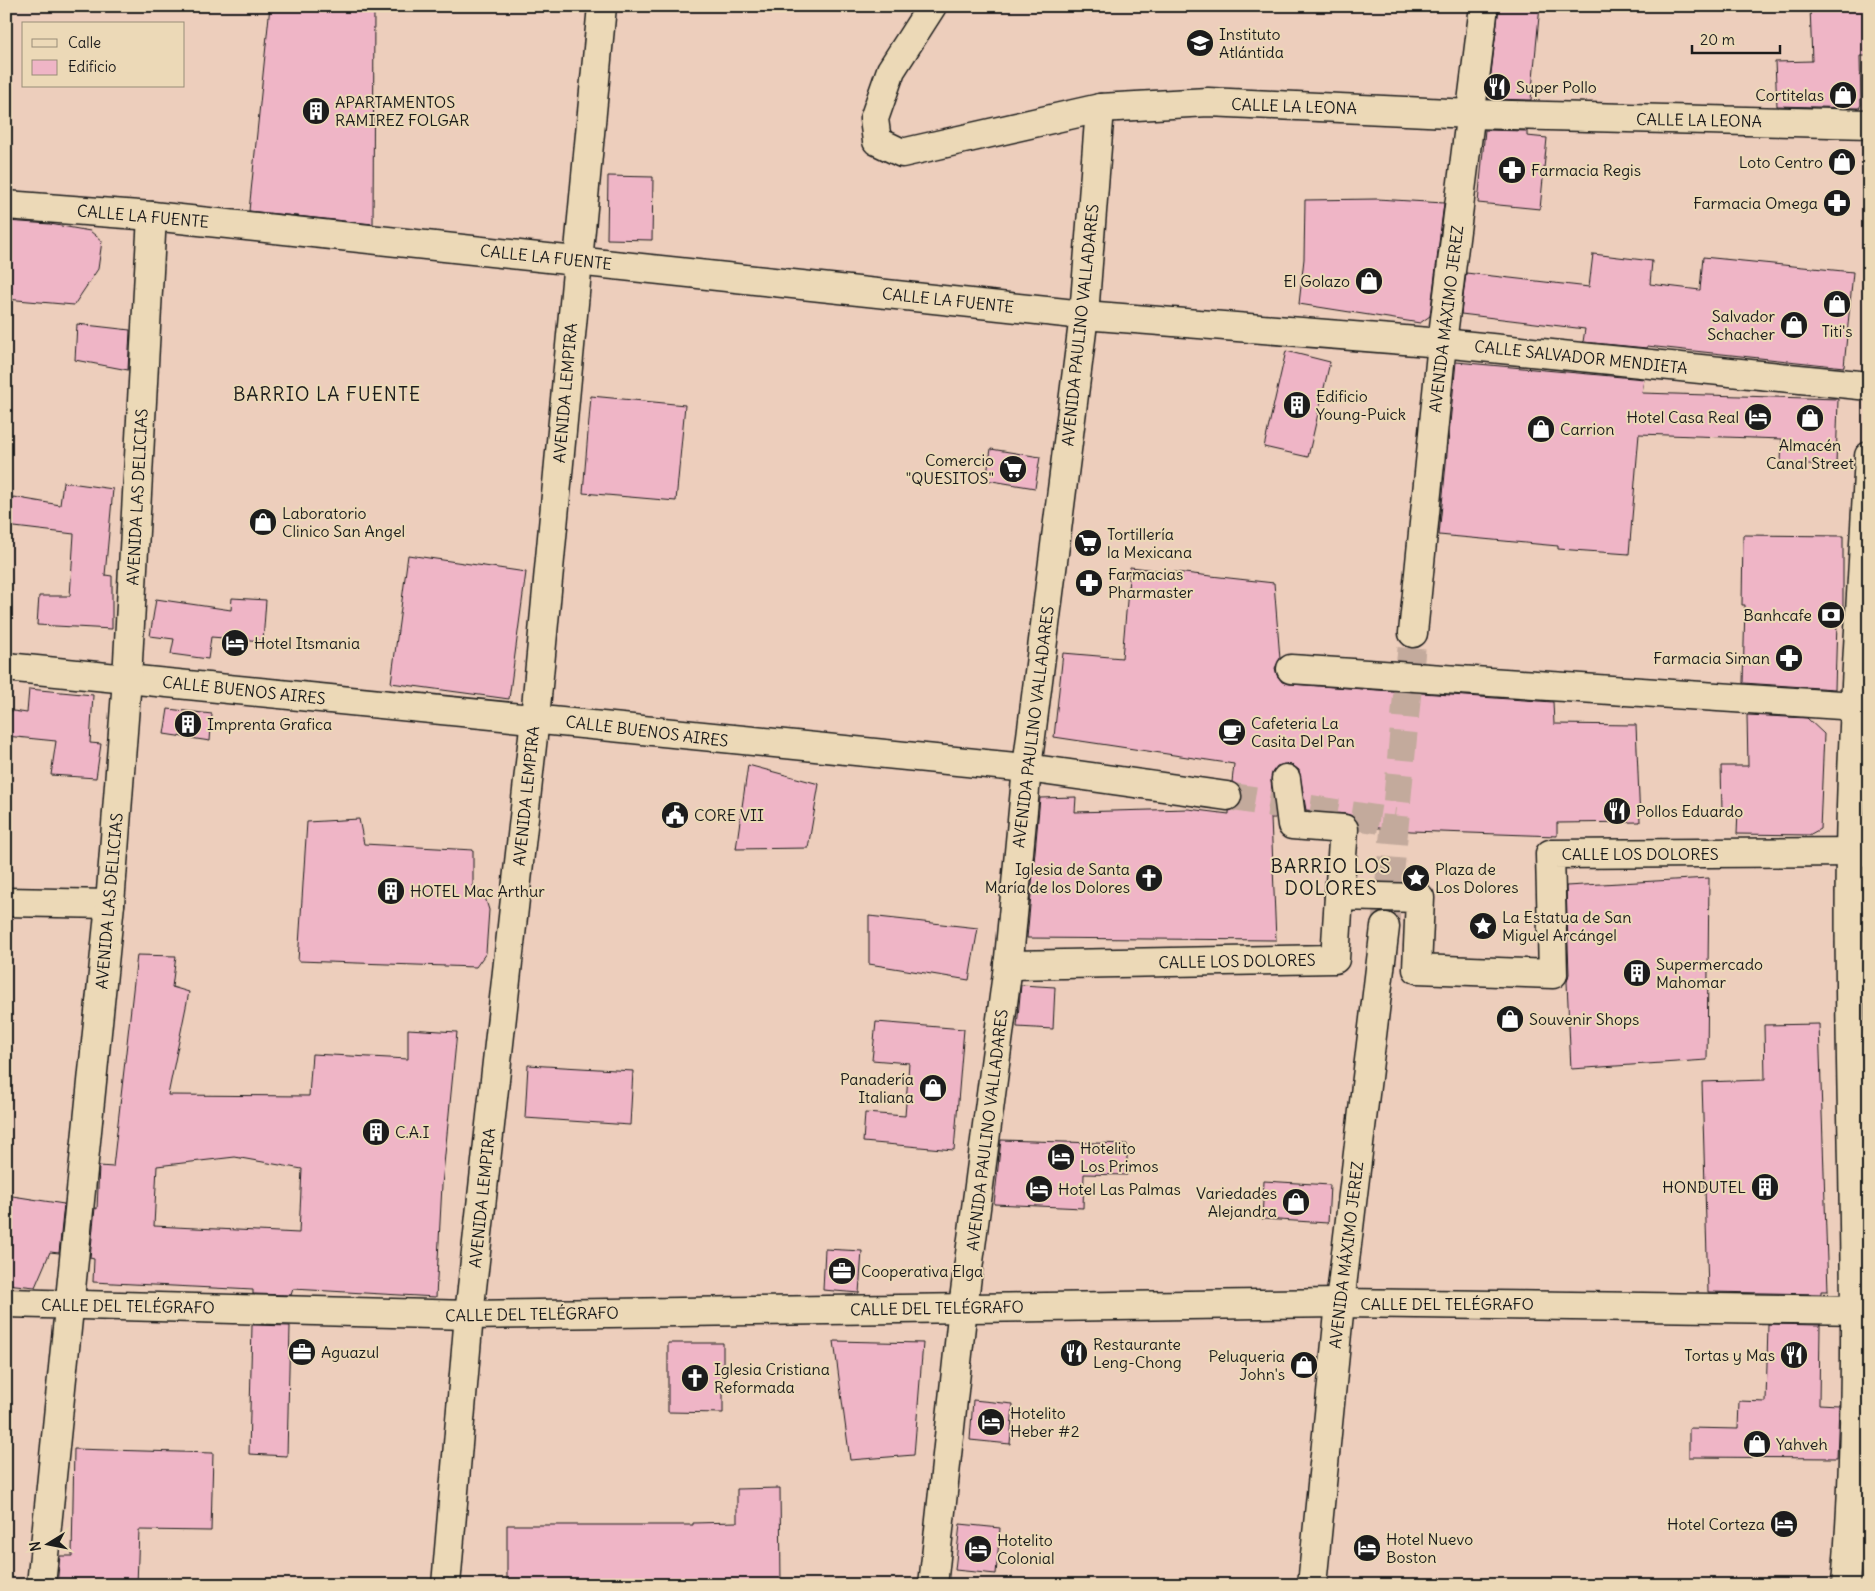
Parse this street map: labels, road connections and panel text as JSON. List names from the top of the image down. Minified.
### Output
{"streets":{"street":["CALLE LA LEONA","CALLE LA FUENTE","AVENIDA MÁXIMO JEREZ","AVENIDA PAULINO VALLADARES","CALLE SALVADOR MENDIETA","AVENIDA LEMPIRA","AVENIDA LAS DELICIAS","CALLE BUENOS AIRES","CALLE LOS DOLORES","CALLE DEL TELÉGRAFO"]},"crossings":[["CALLE LA LEONA","AVENIDA MÁXIMO JEREZ"],["CALLE LA LEONA","AVENIDA PAULINO VALLADARES"],["CALLE LA FUENTE","AVENIDA PAULINO VALLADARES"],["CALLE LA FUENTE","CALLE SALVADOR MENDIETA"],["CALLE LA FUENTE","AVENIDA LEMPIRA"],["CALLE LA FUENTE","AVENIDA LAS DELICIAS"],["AVENIDA MÁXIMO JEREZ","CALLE SALVADOR MENDIETA"],["AVENIDA MÁXIMO JEREZ","CALLE DEL TELÉGRAFO"],["AVENIDA PAULINO VALLADARES","CALLE SALVADOR MENDIETA"],["AVENIDA PAULINO VALLADARES","CALLE BUENOS AIRES"],["AVENIDA PAULINO VALLADARES","CALLE LOS DOLORES"],["AVENIDA PAULINO VALLADARES","CALLE DEL TELÉGRAFO"],["AVENIDA LEMPIRA","CALLE BUENOS AIRES"],["AVENIDA LEMPIRA","CALLE DEL TELÉGRAFO"],["AVENIDA LAS DELICIAS","CALLE BUENOS AIRES"],["AVENIDA LAS DELICIAS","CALLE DEL TELÉGRAFO"]],"districts":["BARRIO LA FUENTE","BARRIO LOS DOLORES"],"places":{"school or university":["Instituto Atlántida"],"restaurant":["Super Pollo","Pollos Eduardo","Restaurante Leng-Chong","Tortas y Mas"],"shop":["Cortitelas","Loto Centro","El Golazo","Titi's","Salvador Schacher","Almacén Canal Street","Carrion","Laboratorio Clinico San Angel","Souvenir Shops","Panadería Italiana","Variedades Alejandra","Peluqueria John's","Yahveh"],"building":["APARTAMENTOS RAMIREZ FOLGAR","Edificio Young-Puick","Imprenta Grafica","HOTEL Mac Arthur","Supermercado Mahomar","C.A.I","HONDUTEL"],"pharmacy":["Farmacia Regis","Farmacia Omega","Farmacias Pharmaster","Farmacia Siman"],"hotel":["Hotel Casa Real","Hotel Itsmania","Hotelito Los Primos","Hotel Las Palmas","Hotelito Heber #2","Hotel Corteza","Hotel Nuevo Boston","Hotelito Colonial"],"supermarket":["Comercio \"QUESITOS\"","Tortillería la Mexicana"],"bank":["Banhcafe"],"cafe":["Cafeteria La Casita Del Pan"],"public building":["CORE VII"],"church":["Iglesia de Santa María de los Dolores","Iglesia Cristiana Reformada"],"place":["Plaza de Los Dolores","La Estatua de San Miguel Arcángel"],"office":["Cooperativa Elga","Aguazul"]},"legend":["Calle","Edificio"],"scale_bar":"20 m","north":"left"}
